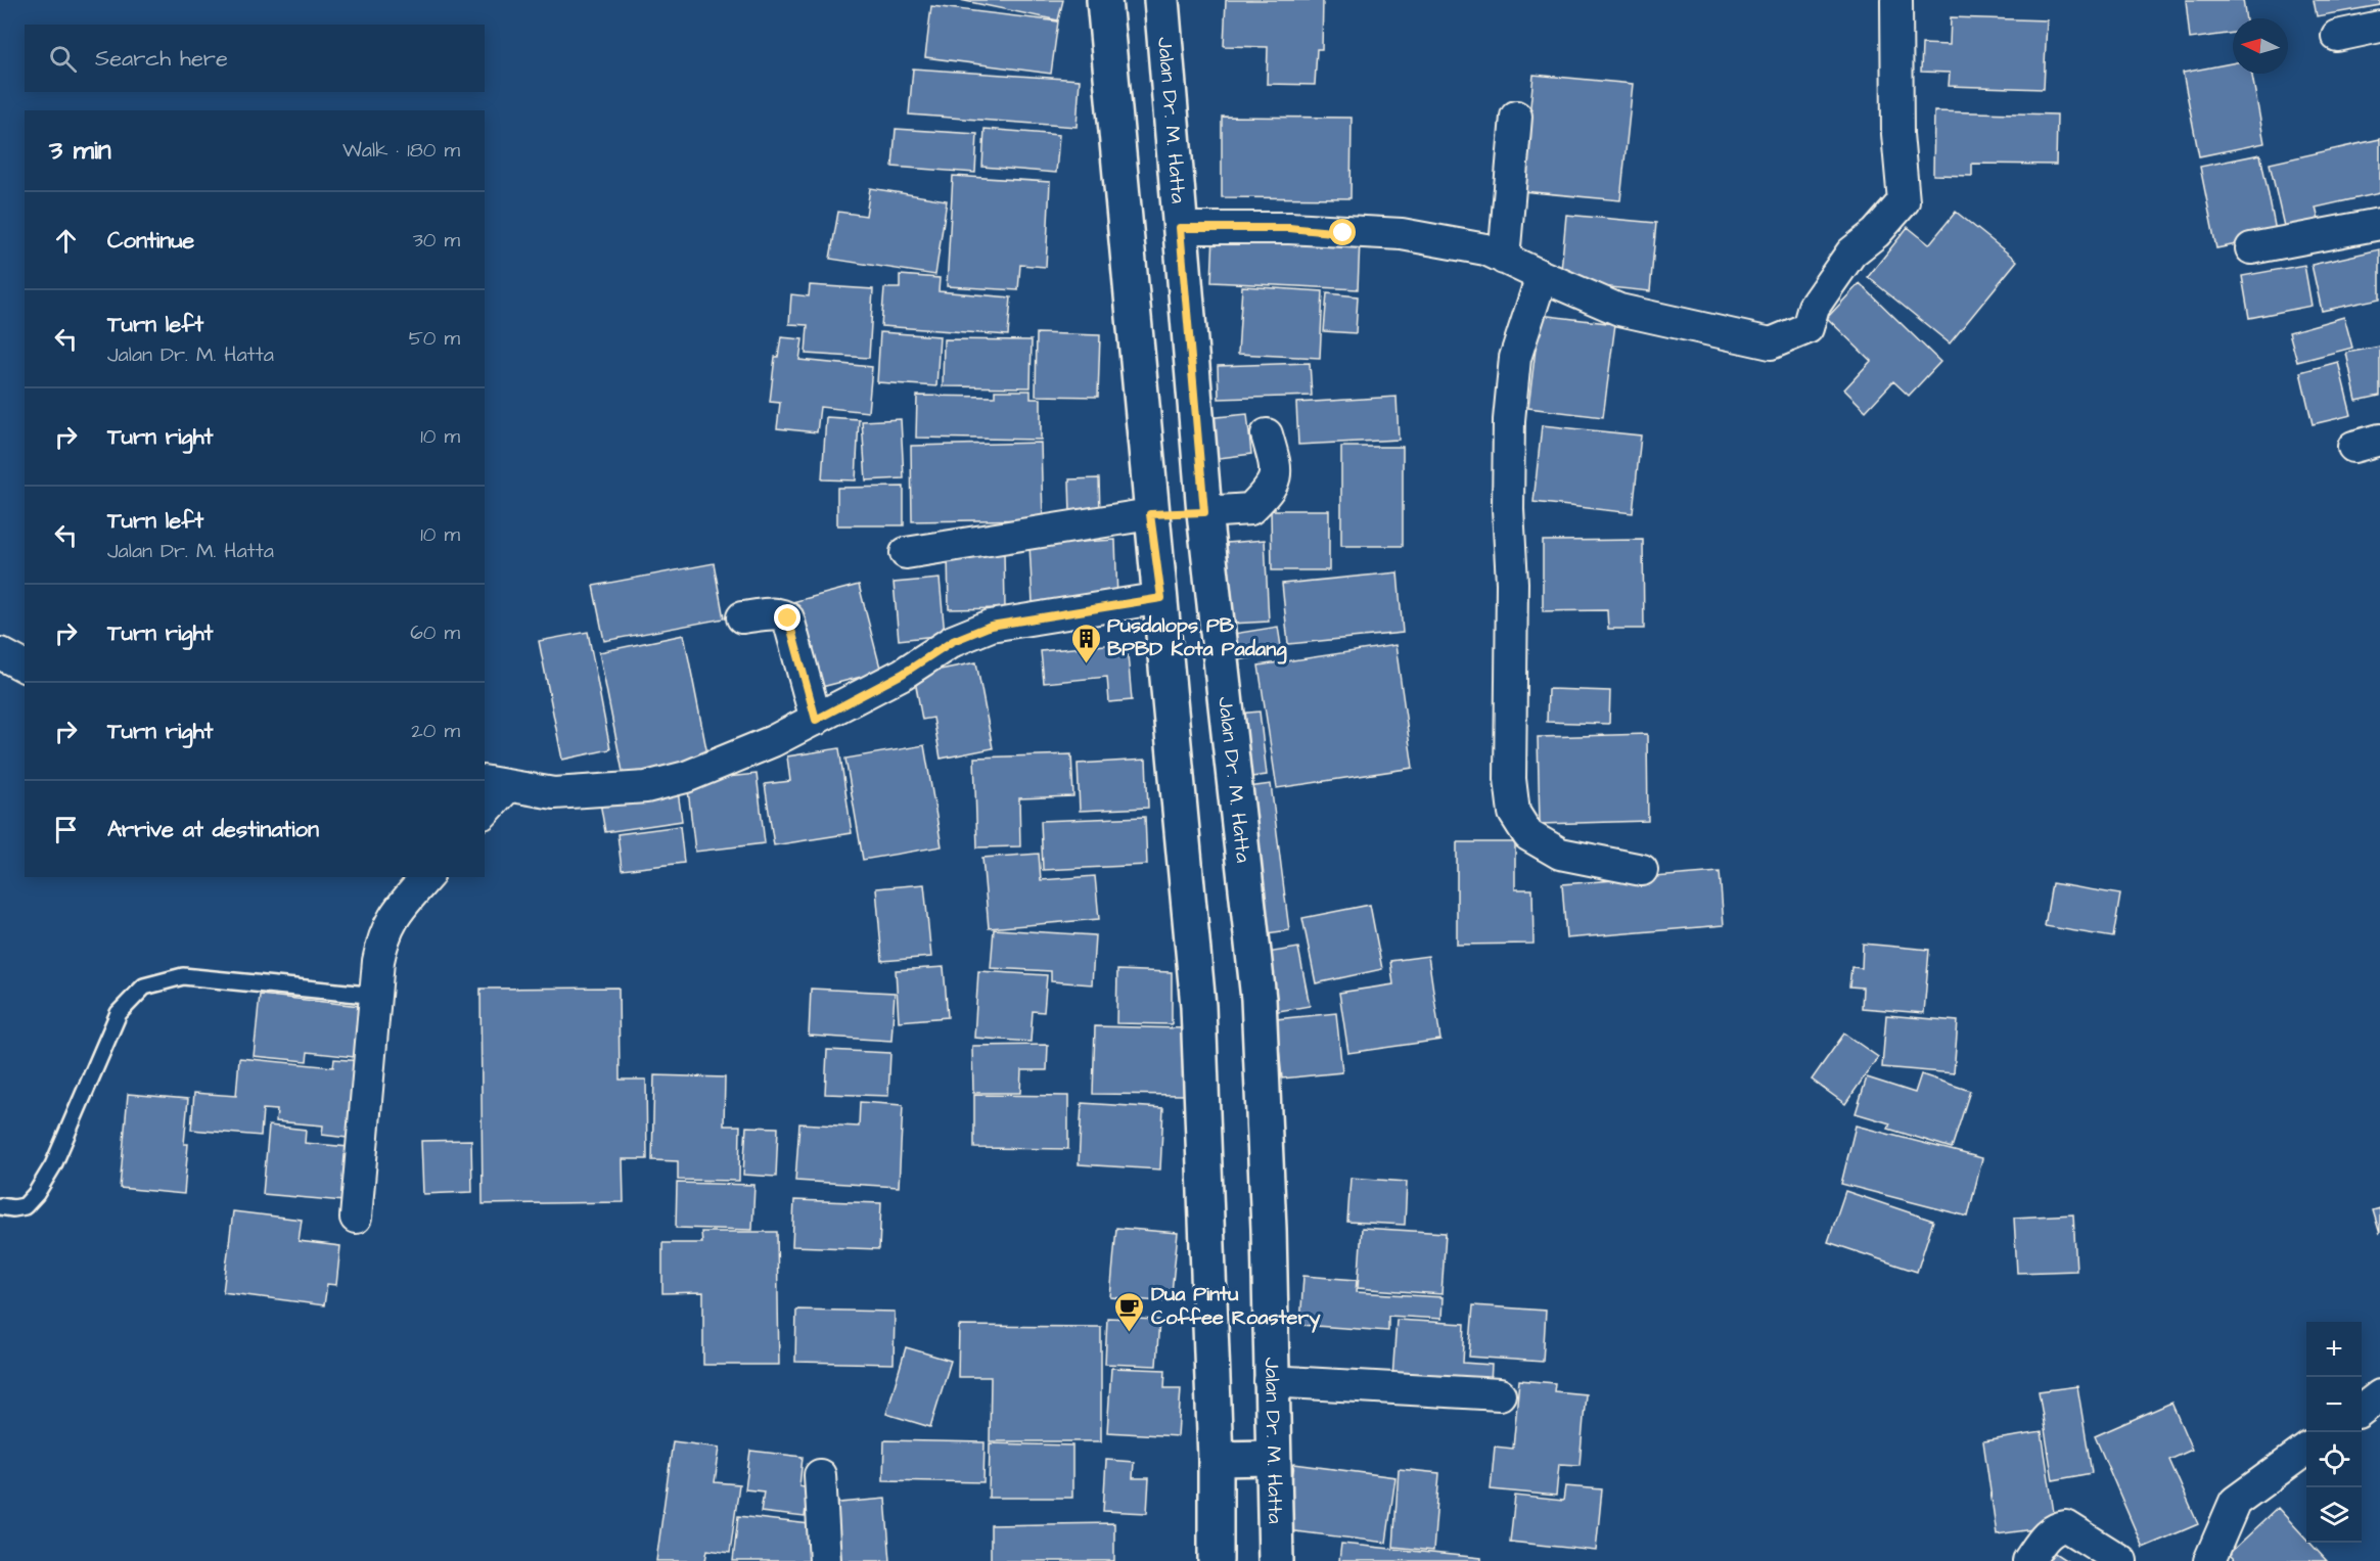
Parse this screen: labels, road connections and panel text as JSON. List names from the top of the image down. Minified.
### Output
{"streets":{"main road":["Jalan Dr. M. Hatta"]},"places":{"building":["Pusdalops PB BPBD Kota Padang"],"cafe":["Dua Pintu Coffee Roastery"]},"north":"left","page":{"search":"Search here","heading":["3 min","Walk · 180 m"],"list":[["Continue","30 m"],["Turn left","Jalan Dr. M. Hatta","50 m"],["Turn right","10 m"],["Turn left","Jalan Dr. M. Hatta","10 m"],["Turn right","60 m"],["Turn right","20 m"],"Arrive at destination"],"map_buttons":["+","−"]}}
